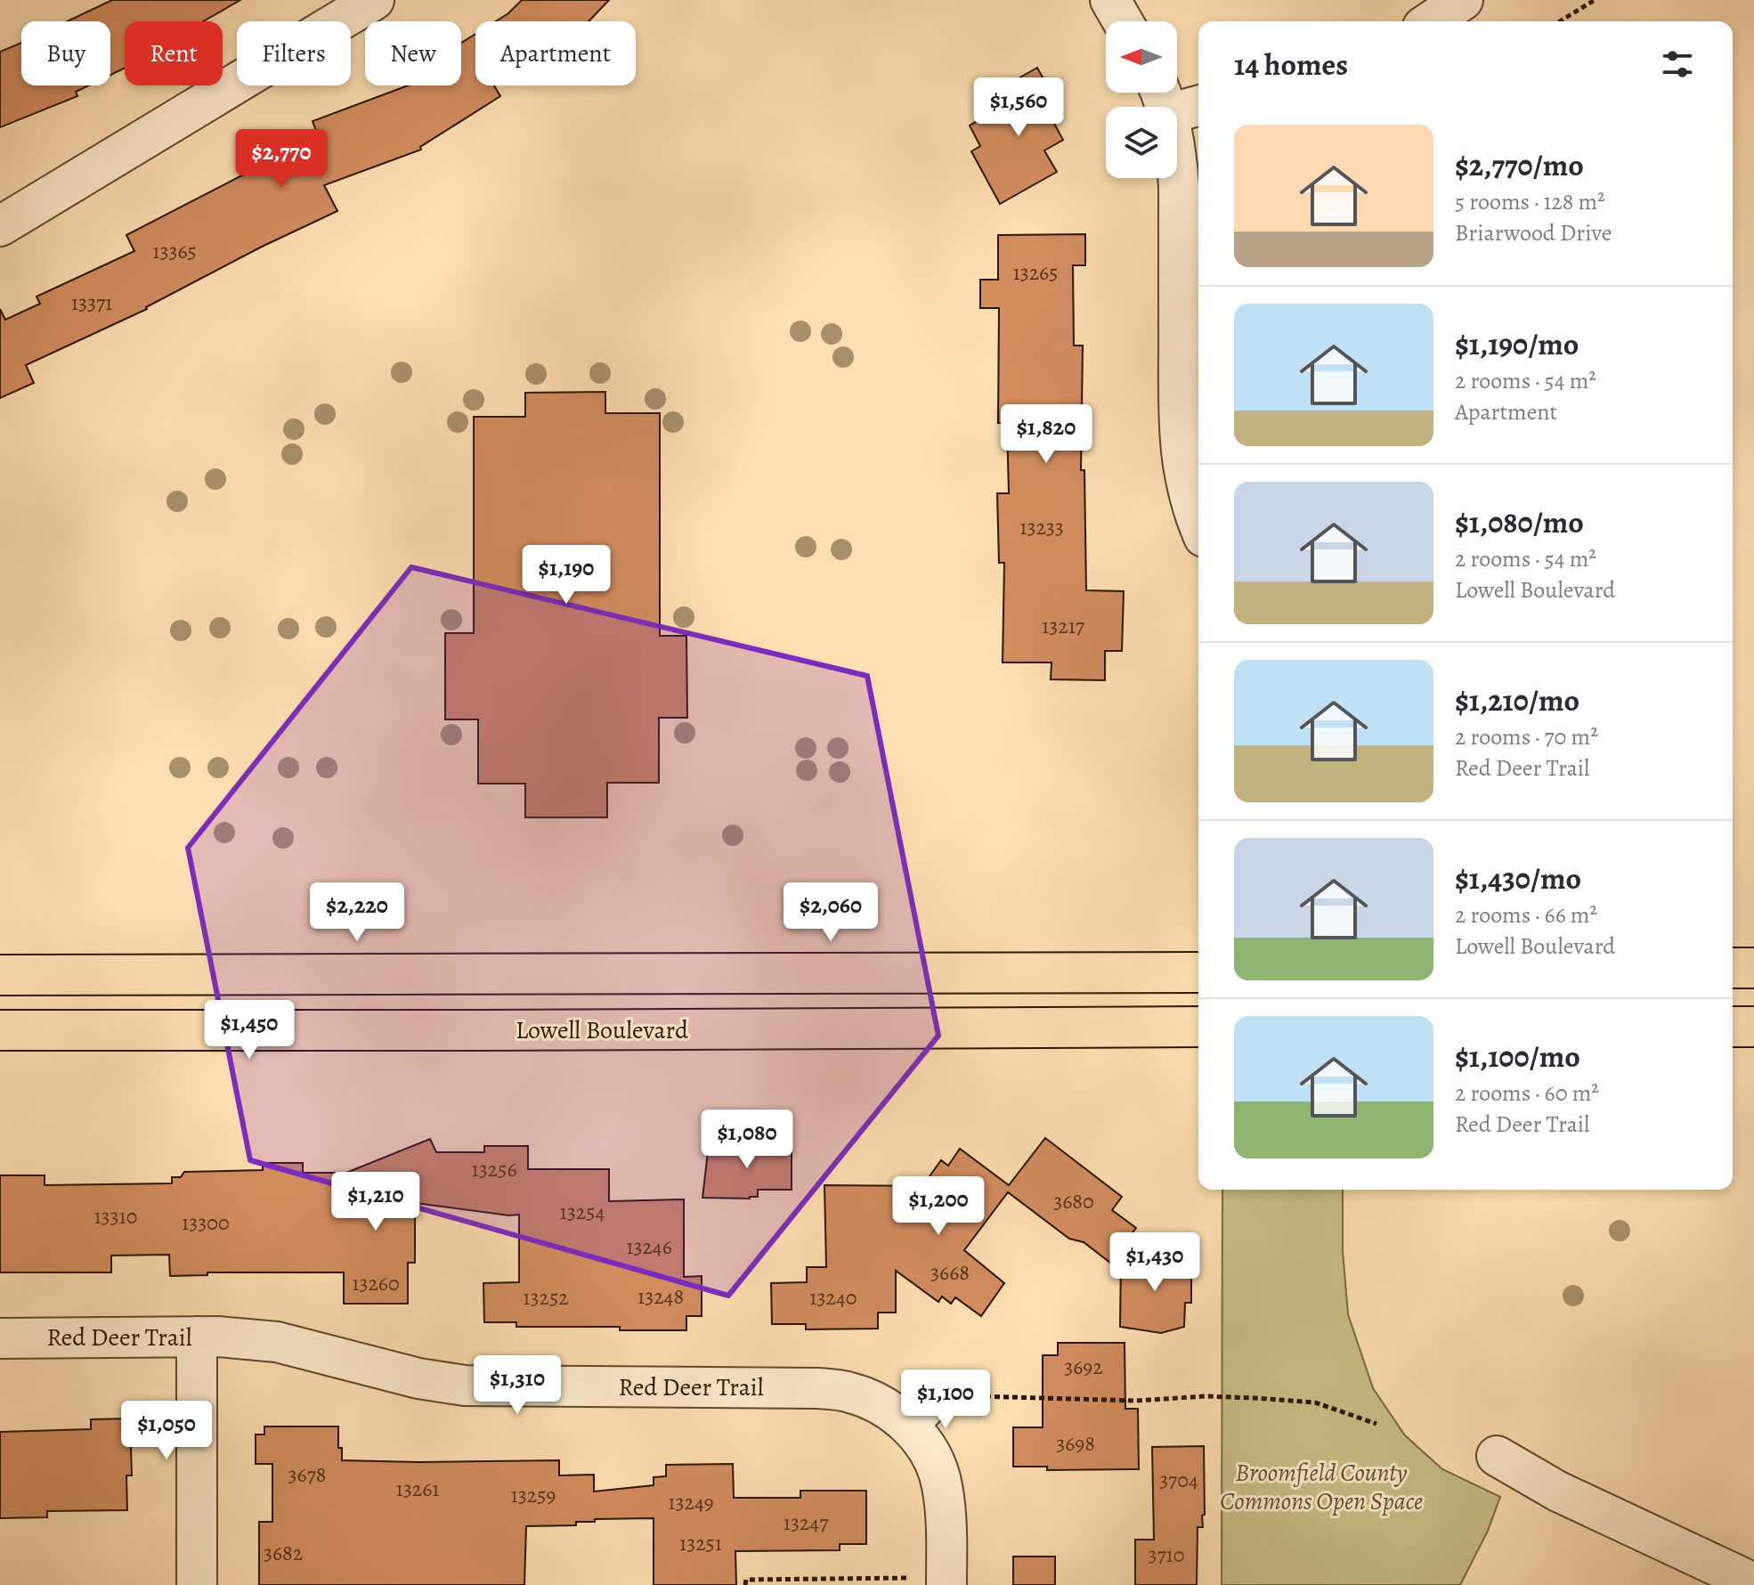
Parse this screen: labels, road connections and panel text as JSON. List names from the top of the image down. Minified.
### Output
{"streets":{"main road":["Lowell Boulevard"],"street":["Red Deer Trail"]},"parks":["Broomfield County Commons Open Space"],"house_numbers":["13365","13265","13371","13233","13217","13256","3680","13254","13310","13300","13246","3668","13260","13248","13252","13240","3692","3698","3678","3704","13261","13259","13249","13247","13251","3682","3710"],"north":"left","page":{"chip":["Buy","Rent","Filters","New","Apartment"],"heading":"14 homes","price":["$1,560","$2,770","$1,820","$1,190","$2,220","$2,060","$1,450","$1,080","$1,210","$1,200","$1,430","$1,310","$1,100","$1,050"],"list":[{"name":"$2,770/mo","note":"5 rooms · 128 m² · Briarwood Drive"},{"name":"$1,190/mo","note":"2 rooms · 54 m² · Apartment"},{"name":"$1,080/mo","note":"2 rooms · 54 m² · Lowell Boulevard"},{"name":"$1,210/mo","note":"2 rooms · 70 m² · Red Deer Trail"},{"name":"$1,430/mo","note":"2 rooms · 66 m² · Lowell Boulevard"},{"name":"$1,100/mo","note":"2 rooms · 60 m² · Red Deer Trail"}]}}
